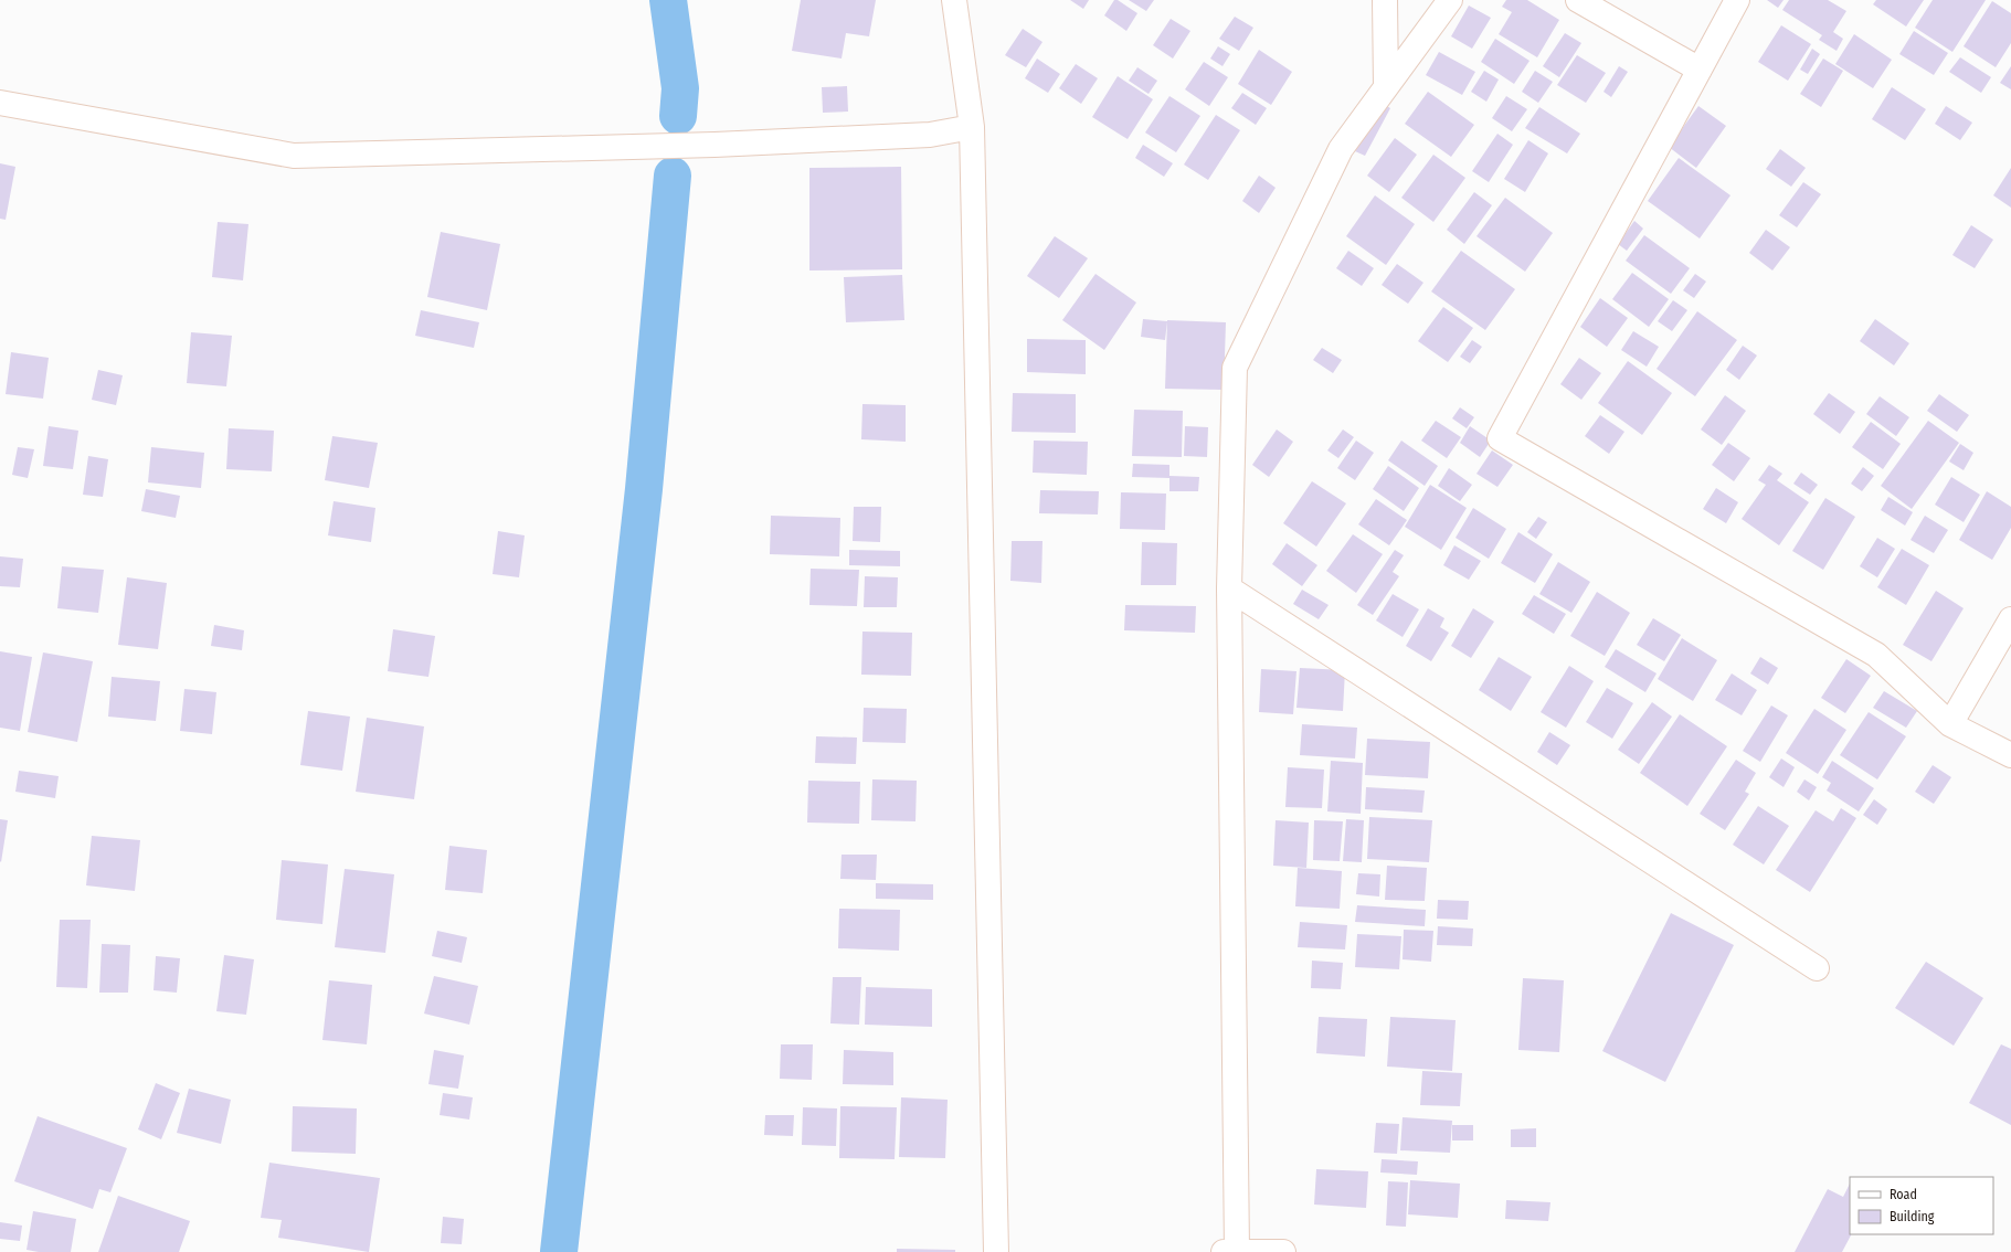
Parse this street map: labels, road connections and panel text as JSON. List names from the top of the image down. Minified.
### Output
{"legend":["Road","Building"]}
